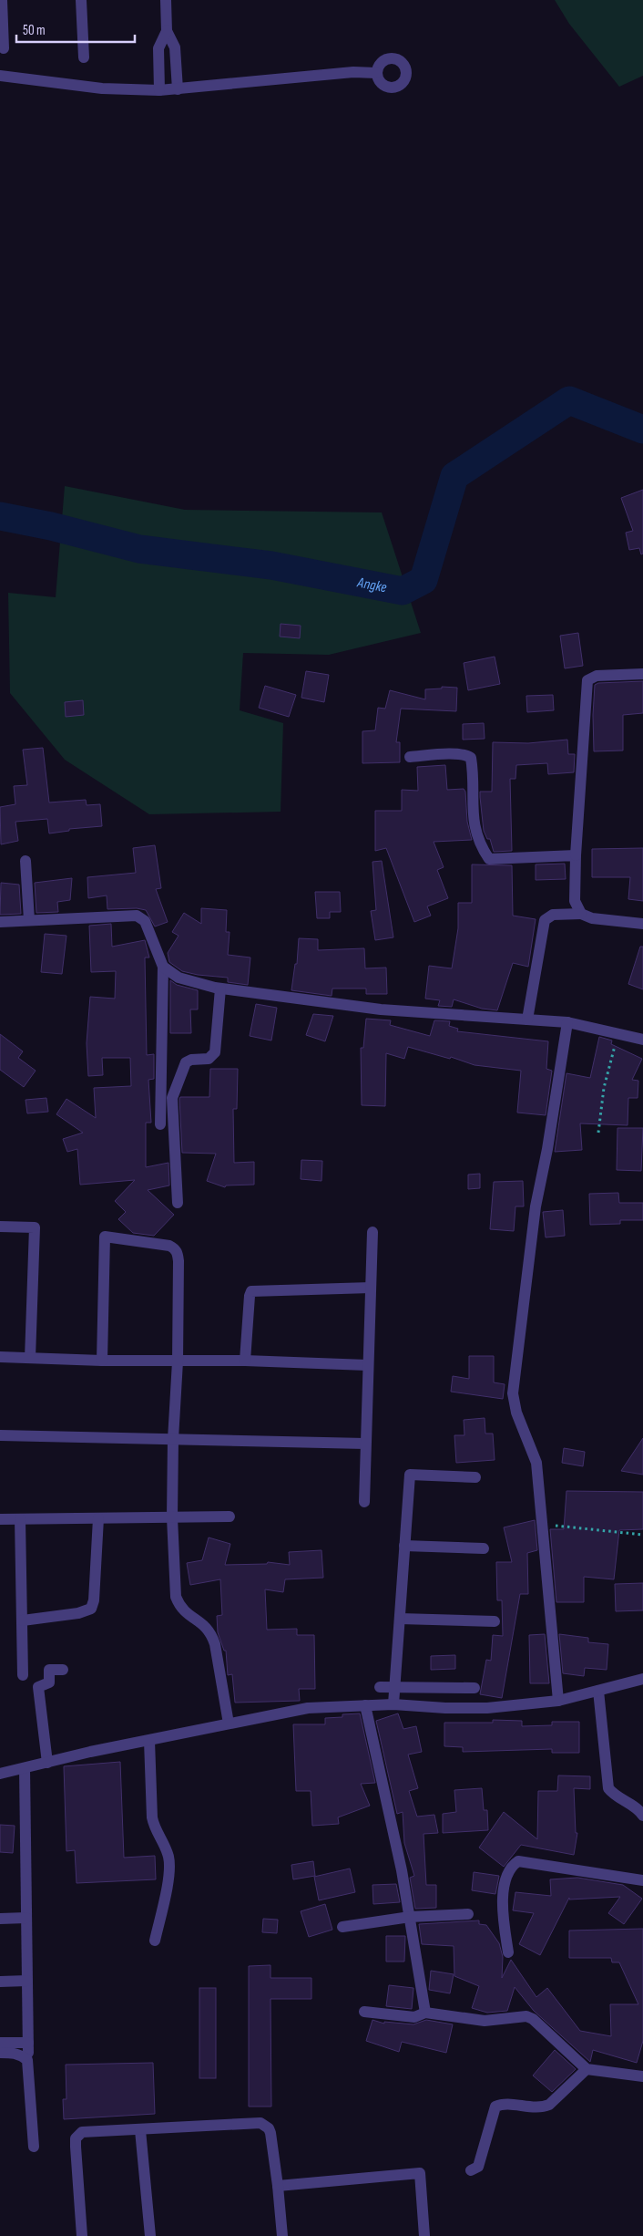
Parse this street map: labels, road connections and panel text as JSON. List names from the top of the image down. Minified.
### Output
{"water":["Angke"],"scale_bar":"50 m"}
